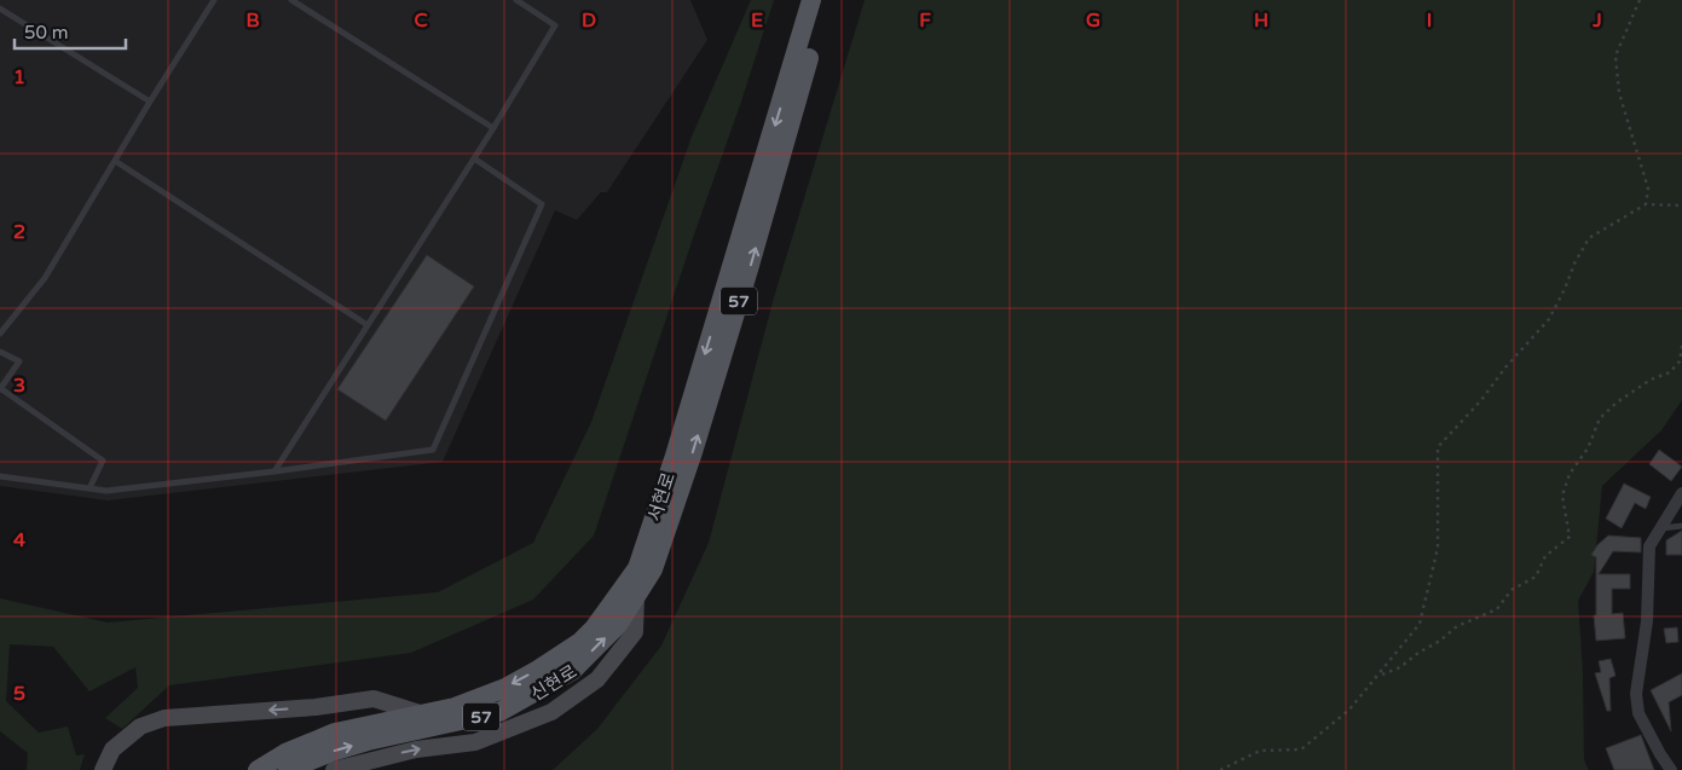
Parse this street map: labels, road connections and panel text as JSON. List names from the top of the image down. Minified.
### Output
{"streets":{"main road":["57","서현로","신현로"]},"crossings":[["서현로","신현로"]],"one_way":["신현로"],"scale_bar":"50 m","grid":{"columns":["B","C","D","E","F","G","H","I","J"],"rows":["1","2","3","4","5"]}}
